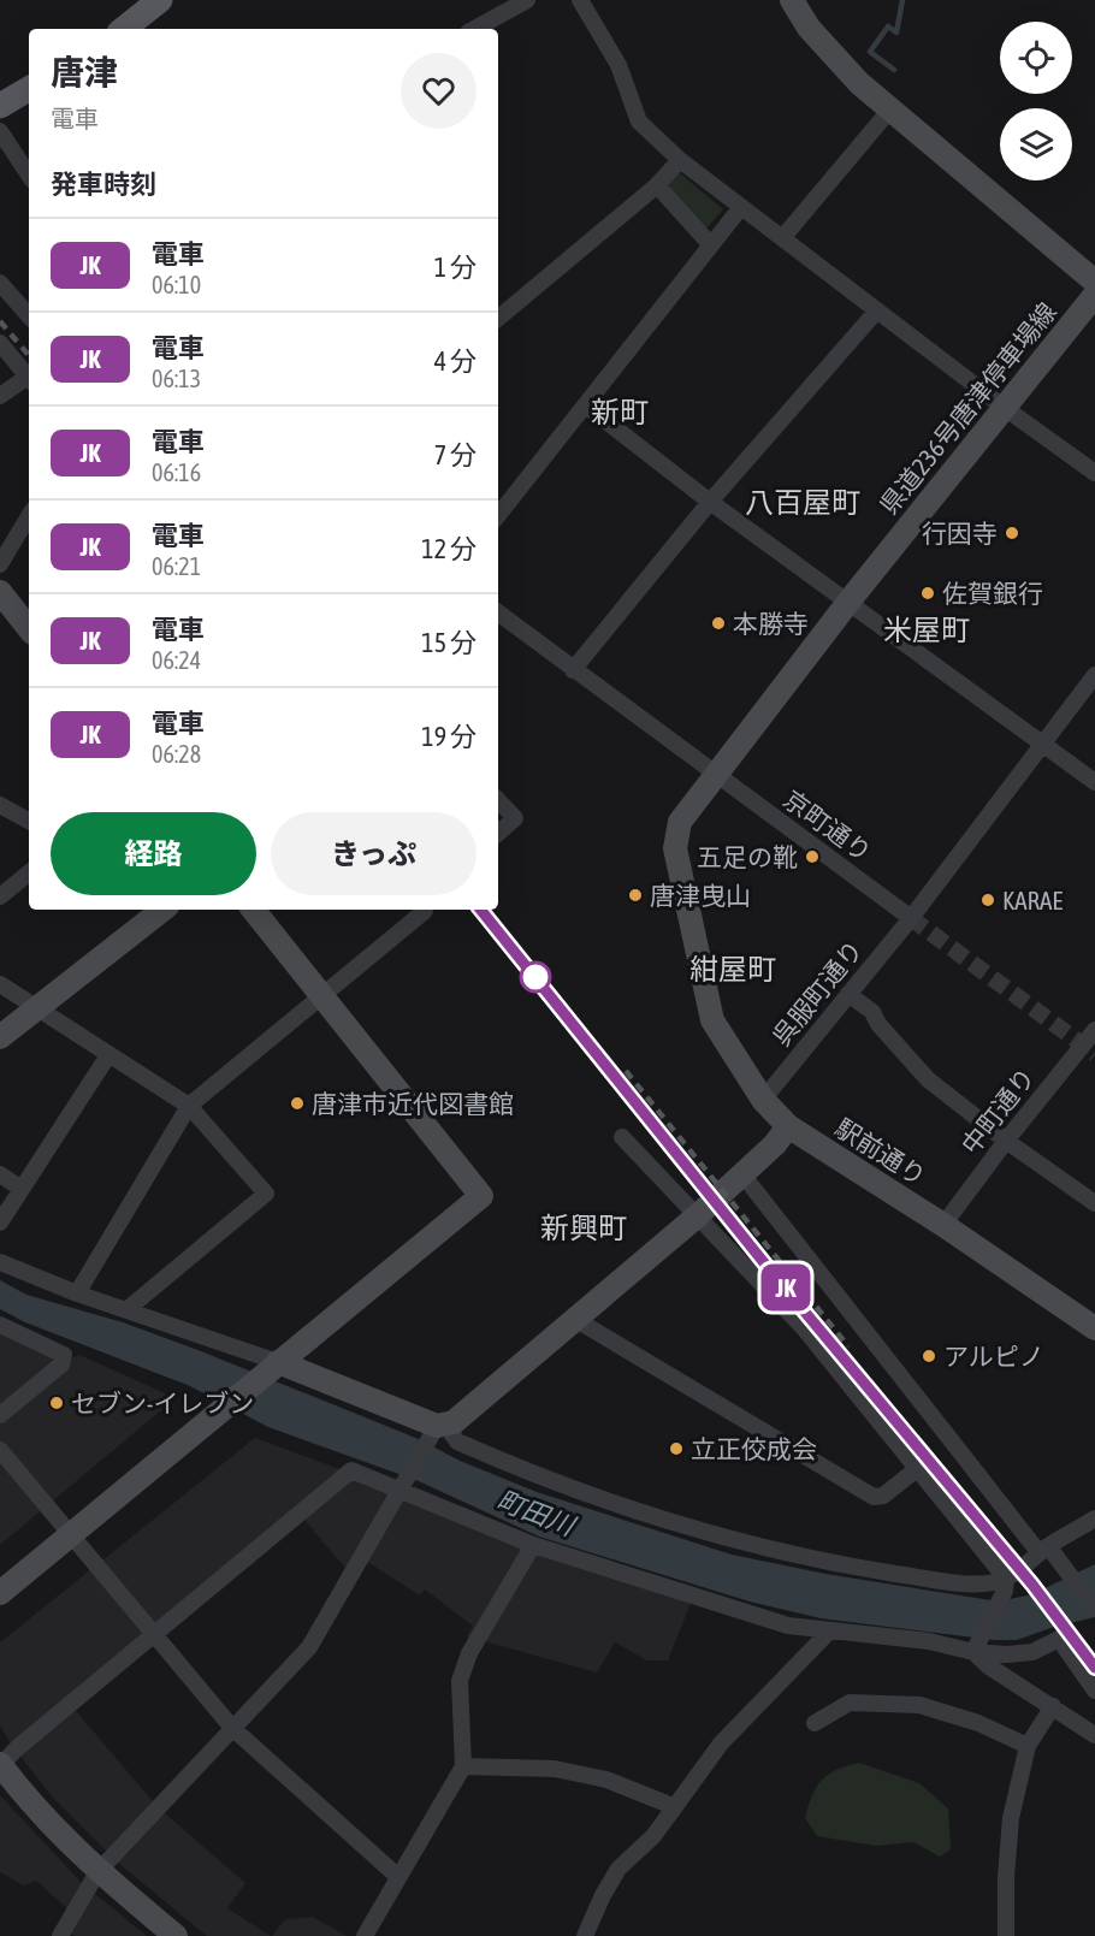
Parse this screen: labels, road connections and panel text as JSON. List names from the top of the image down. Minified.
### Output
{"streets":{"street":["県道236号唐津停車場線","京町通り","呉服町通り","中町通り","駅前通り"]},"crossings":[["県道236号唐津停車場線","京町通り"],["県道236号唐津停車場線","呉服町通り"],["県道236号唐津停車場線","駅前通り"],["京町通り","呉服町通り"],["中町通り","駅前通り"]],"districts":["新町","八百屋町","米屋町","紺屋町","新興町"],"water":["町田川"],"places":["行因寺","佐賀銀行","本勝寺","五足の靴","唐津曳山","KARAE","唐津市近代図書館","アルピノ","セブン-イレブン","立正佼成会"],"page":{"on_map":"JK","heading":[["唐津","電車"],"発車時刻"],"list":[{"mark":"JK","name":"電車","note":"06:10","value":"1 分"},{"mark":"JK","name":"電車","note":"06:13","value":"4 分"},{"mark":"JK","name":"電車","note":"06:16","value":"7 分"},{"mark":"JK","name":"電車","note":"06:21","value":"12 分"},{"mark":"JK","name":"電車","note":"06:24","value":"15 分"},{"mark":"JK","name":"電車","note":"06:28","value":"19 分"}],"buttons":["経路","きっぷ"]}}
